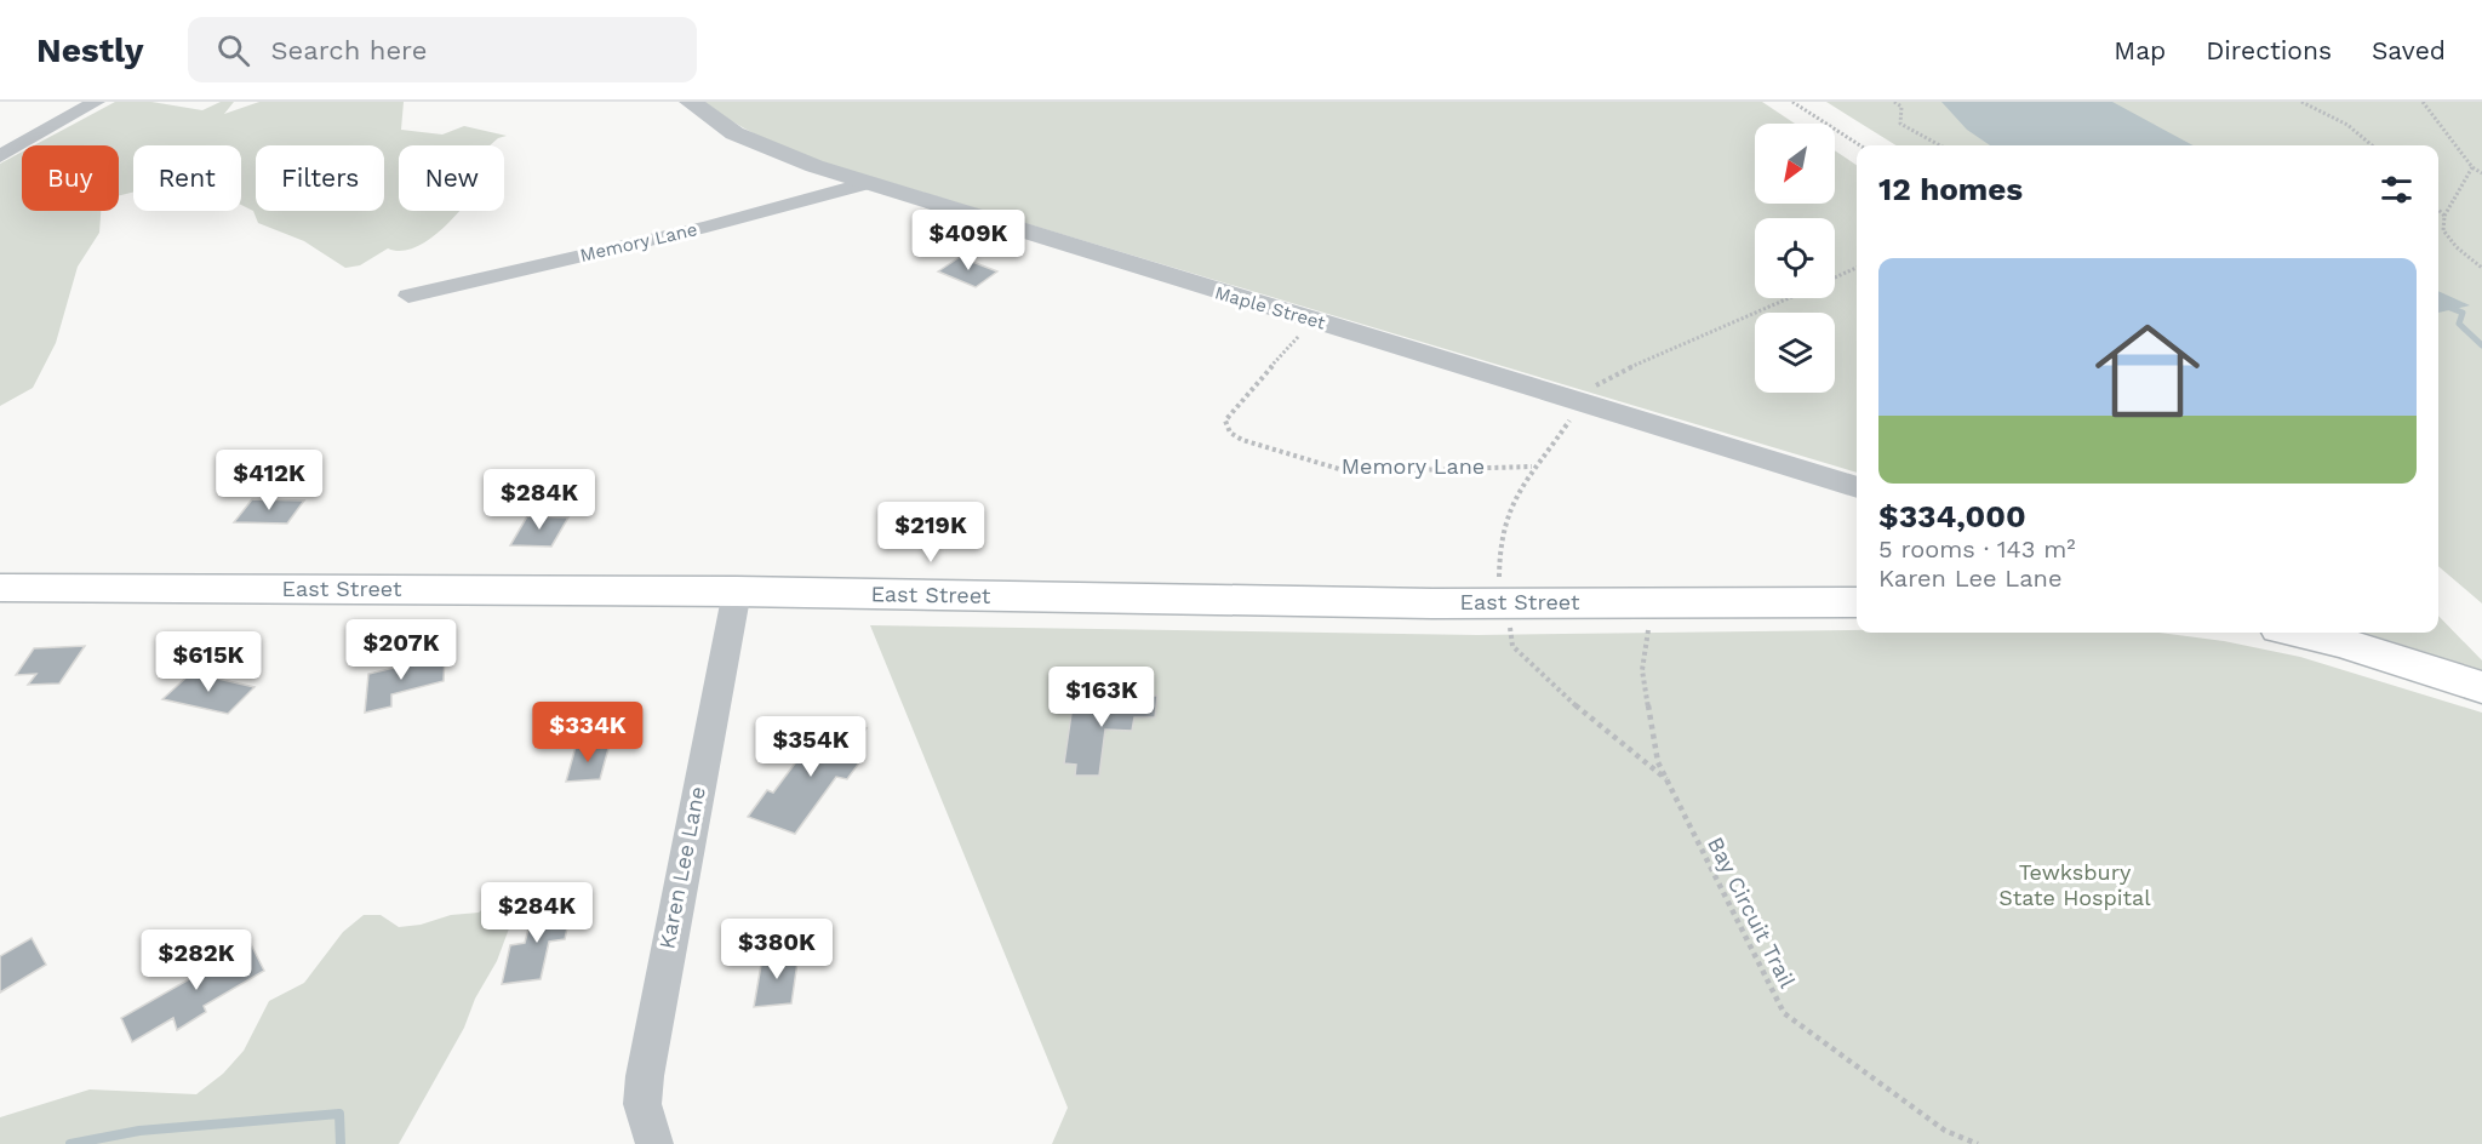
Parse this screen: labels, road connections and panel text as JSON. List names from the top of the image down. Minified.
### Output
{"streets":{"main road":["East Street"],"street":["Memory Lane","Maple Street","Karen Lee Lane"],"path":["Bay Circuit Trail"]},"crossings":[["Memory Lane","Maple Street"],["East Street","Karen Lee Lane"],["East Street","Bay Circuit Trail"]],"parks":["Tewksbury State Hospital"],"north":"bottom left","page":{"header":"Nestly","search":"Search here","nav":["Map","Directions","Saved"],"chip":["Buy","Rent","Filters","New"],"heading":"12 homes","price":["$409K","$412K","$284K","$219K","$207K","$615K","$163K","$334K","$354K","$284K","$380K","$282K"],"list":[{"name":"$334,000","note":"5 rooms · 143 m² · Karen Lee Lane"}]}}
